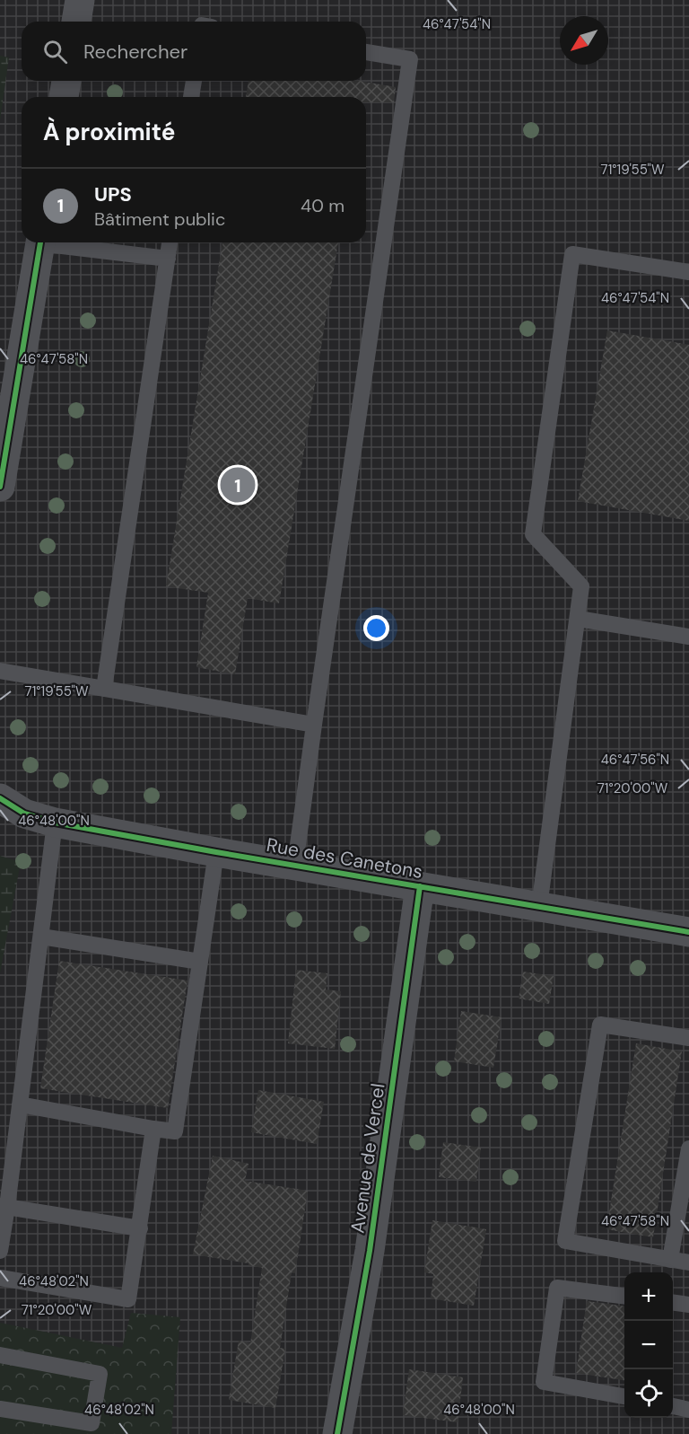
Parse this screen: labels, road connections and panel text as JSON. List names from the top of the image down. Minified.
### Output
{"streets":{"street":["Rue des Canetons","Avenue de Vercel"]},"crossings":[["Rue des Canetons","Avenue de Vercel"]],"north":"bottom left","page":{"search":"Rechercher","heading":"À proximité","list":[{"mark":"1","name":"UPS","note":"Bâtiment public","value":"40 m"}],"pins":"1","map_buttons":["+","−"]},"coordinates":["46°47'54\"N","71°19'55\"W","46°47'58\"N","46°47'56\"N","71°20'00\"W","46°48'00\"N","46°48'02\"N"]}
